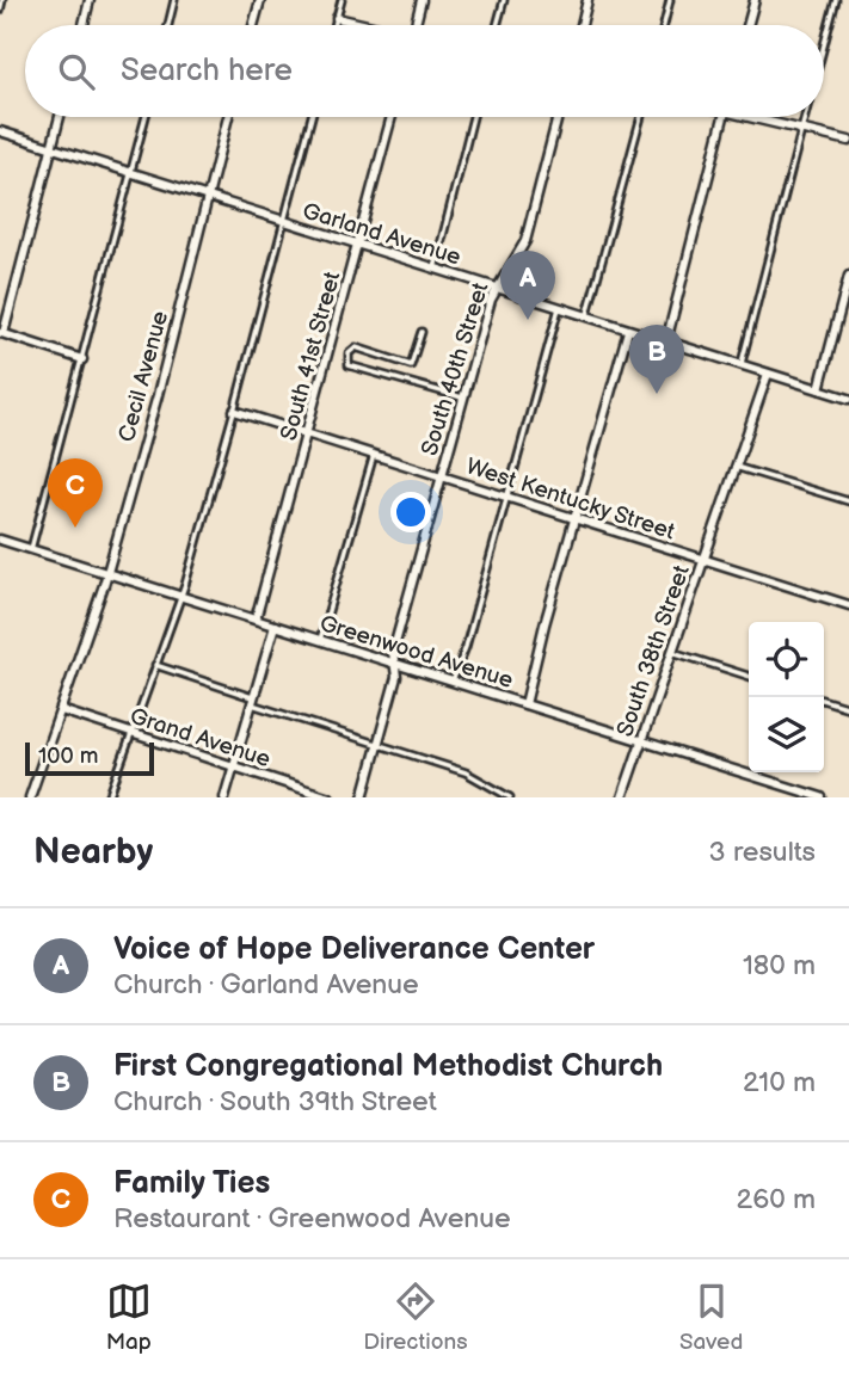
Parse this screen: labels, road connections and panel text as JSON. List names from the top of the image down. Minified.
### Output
{"streets":{"street":["Garland Avenue","South 41st Street","South 40th Street","Cecil Avenue","West Kentucky Street","Greenwood Avenue","South 38th Street","Grand Avenue"]},"crossings":[["Garland Avenue","South 41st Street"],["Garland Avenue","South 40th Street"],["Garland Avenue","Cecil Avenue"],["Garland Avenue","South 38th Street"],["South 41st Street","West Kentucky Street"],["South 41st Street","Greenwood Avenue"],["South 40th Street","West Kentucky Street"],["South 40th Street","Greenwood Avenue"],["Cecil Avenue","Greenwood Avenue"],["Cecil Avenue","Grand Avenue"],["West Kentucky Street","South 38th Street"],["Greenwood Avenue","South 38th Street"]],"scale_bar":"100 m","page":{"search":"Search here","pins":["A","B","C"],"scale":"100 m","heading":["Nearby","3 results"],"list":[{"mark":"A","name":"Voice of Hope Deliverance Center","note":"Church · Garland Avenue","value":"180 m"},{"mark":"B","name":"First Congregational Methodist Church","note":"Church · South 39th Street","value":"210 m"},{"mark":"C","name":"Family Ties","note":"Restaurant · Greenwood Avenue","value":"260 m"}],"nav":["Map","Directions","Saved"]}}
